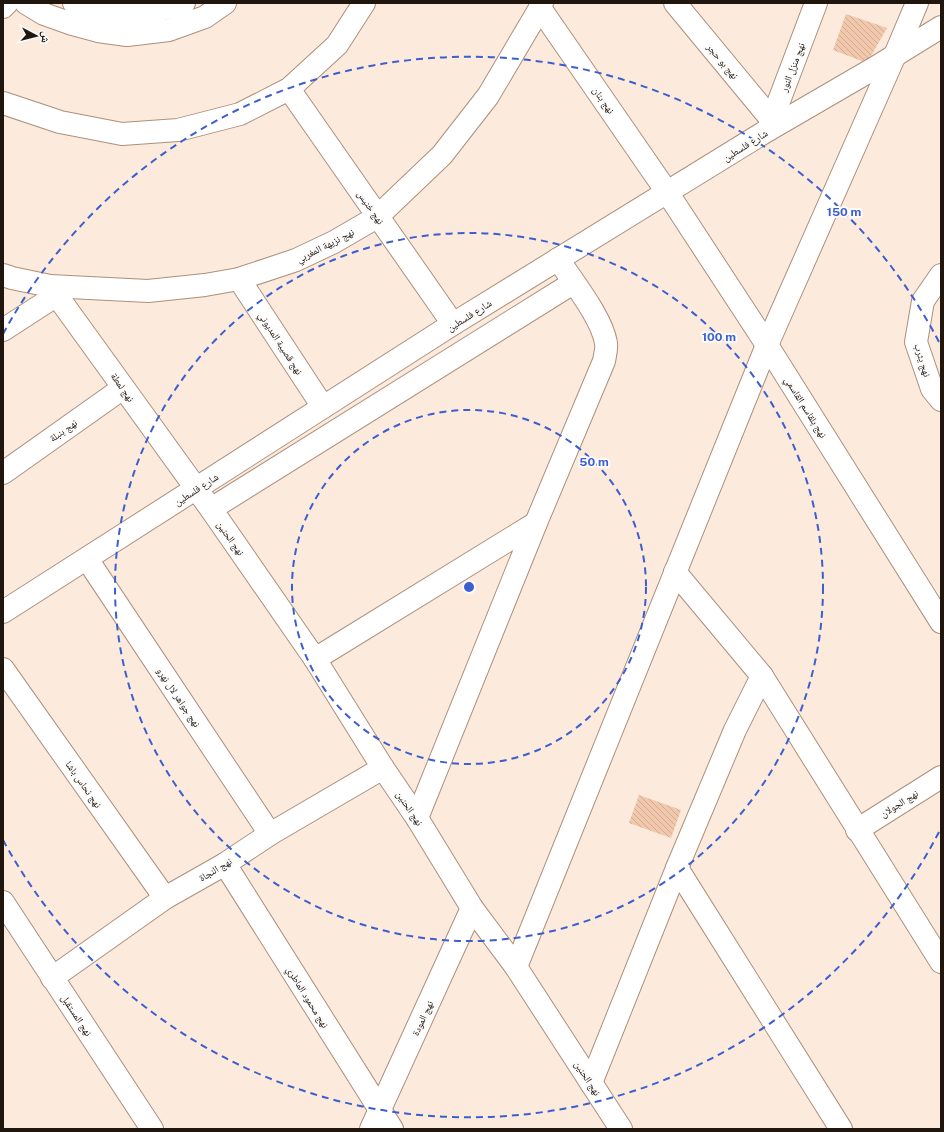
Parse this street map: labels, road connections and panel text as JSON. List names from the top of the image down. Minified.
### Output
{"streets":{"street":["نهج بو حجر","نهج منزل النور","نهج بنان","شارع فلسطين","نهج خنيس","نهج نزيهة المغربي","نهج قصيبة المديوني","نهج يثرب","نهج لمطة","نهج بلقاسم القاسمي","نهج بنبلة","نهج الحنين","نهج جواهر لال نهرو","نهج نحاس باشا","نهج الجولان","نهج النجاة","نهج محمود الماطري","نهج المستقبل","نهج المودة"]},"crossings":[["نهج بو حجر","نهج منزل النور"],["نهج بو حجر","شارع فلسطين"],["نهج منزل النور","شارع فلسطين"],["نهج بنان","شارع فلسطين"],["نهج بنان","نهج نزيهة المغربي"],["نهج بنان","نهج بلقاسم القاسمي"],["شارع فلسطين","نهج خنيس"],["شارع فلسطين","نهج قصيبة المديوني"],["شارع فلسطين","نهج لمطة"],["شارع فلسطين","نهج بلقاسم القاسمي"],["شارع فلسطين","نهج الحنين"],["شارع فلسطين","نهج جواهر لال نهرو"],["نهج خنيس","نهج نزيهة المغربي"],["نهج نزيهة المغربي","نهج قصيبة المديوني"],["نهج نزيهة المغربي","نهج لمطة"],["نهج لمطة","نهج بنبلة"],["نهج لمطة","نهج الحنين"],["نهج الحنين","نهج النجاة"],["نهج الحنين","نهج المودة"],["نهج جواهر لال نهرو","نهج النجاة"],["نهج نحاس باشا","نهج النجاة"],["نهج النجاة","نهج محمود الماطري"],["نهج النجاة","نهج المستقبل"],["نهج محمود الماطري","نهج المودة"]],"north":"right","rings":["150 m","100 m","50 m"]}
